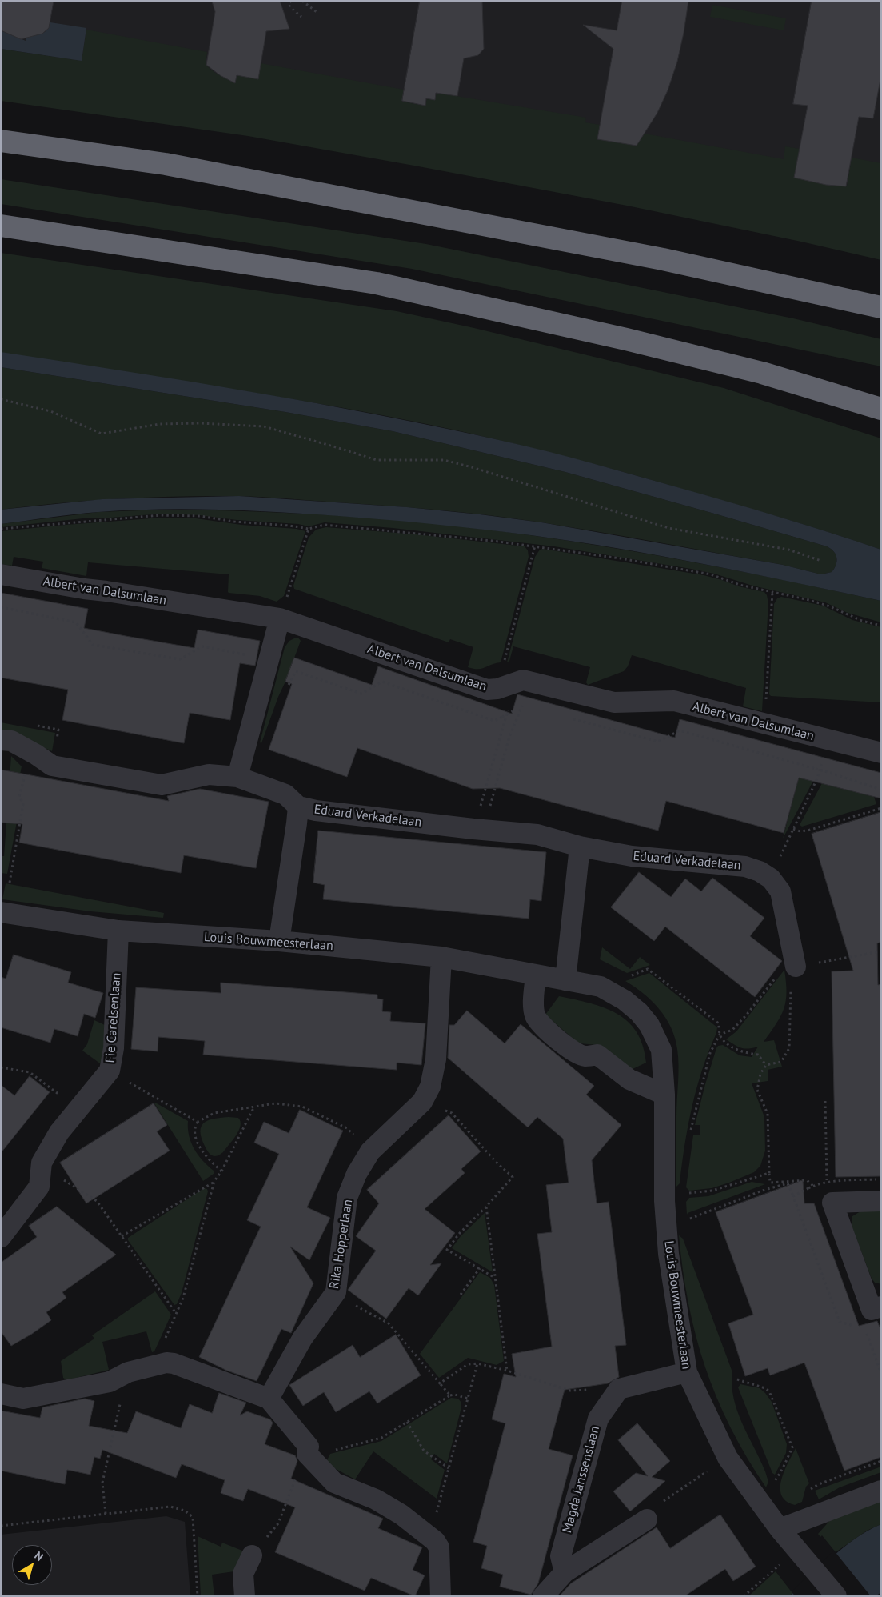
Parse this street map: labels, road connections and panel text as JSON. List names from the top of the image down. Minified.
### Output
{"streets":{"street":["Albert van Dalsumlaan","Eduard Verkadelaan","Louis Bouwmeesterlaan","Fie Carelsenlaan","Rika Hopperlaan","Magda Janssenslaan"]},"crossings":[["Eduard Verkadelaan","Louis Bouwmeesterlaan"],["Louis Bouwmeesterlaan","Fie Carelsenlaan"],["Louis Bouwmeesterlaan","Rika Hopperlaan"]],"north":"top right"}
